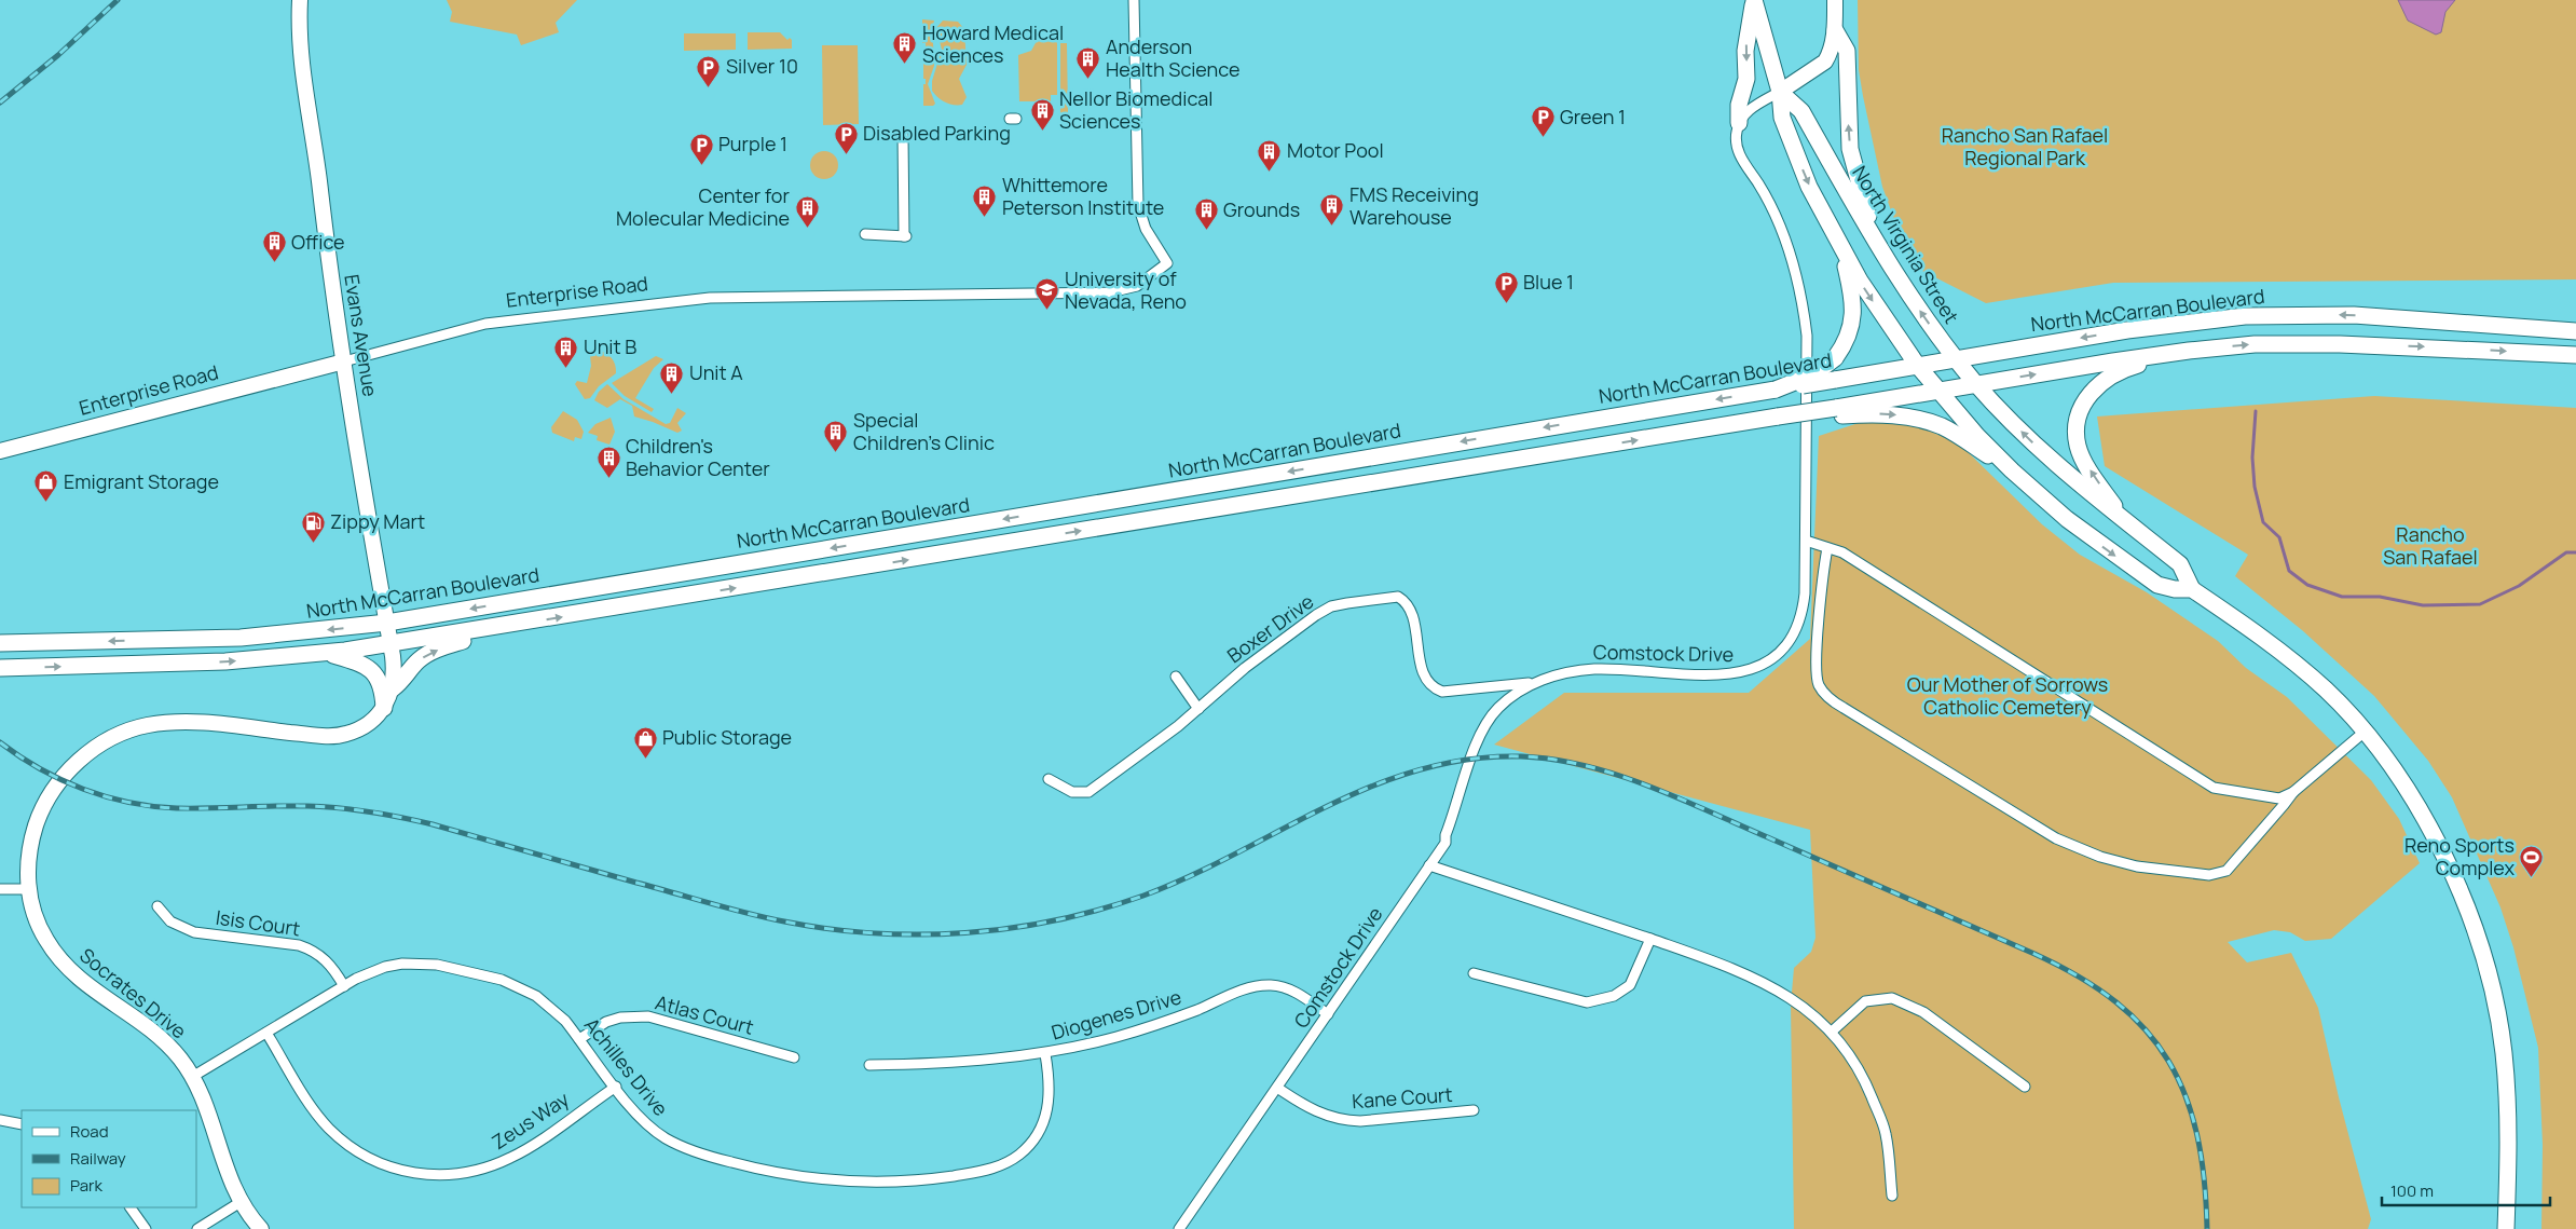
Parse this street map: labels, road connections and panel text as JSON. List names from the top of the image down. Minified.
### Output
{"streets":{"main road":["North Virginia Street","North McCarran Boulevard"],"street":["Enterprise Road","Evans Avenue","Boxer Drive","Comstock Drive","Isis Court","Socrates Drive","Atlas Court","Diogenes Drive","Achilles Drive","Kane Court","Zeus Way"]},"crossings":[["North Virginia Street","North McCarran Boulevard"],["Enterprise Road","Evans Avenue"],["North McCarran Boulevard","Evans Avenue"],["Evans Avenue","Socrates Drive"],["Boxer Drive","Comstock Drive"],["Comstock Drive","Diogenes Drive"],["Comstock Drive","Kane Court"],["Isis Court","Achilles Drive"],["Socrates Drive","Achilles Drive"],["Atlas Court","Achilles Drive"],["Diogenes Drive","Achilles Drive"],["Achilles Drive","Zeus Way"]],"parks":["Rancho San Rafael Regional Park","Rancho San Rafael","Our Mother of Sorrows Catholic Cemetery"],"places":{"building":["Howard Medical Sciences","Anderson Health Science","Nellor Biomedical Sciences","Motor Pool","Whittemore Peterson Institute","FMS Receiving Warehouse","Center for Molecular Medicine","Grounds","Office","Unit B","Unit A","Special Children's Clinic","Children's Behavior Center"],"parking":["Silver 10","Green 1","Disabled Parking","Purple 1","Blue 1"],"school or university":["University of Nevada, Reno"],"shop":["Emigrant Storage","Public Storage"],"fuel station":["Zippy Mart"],"sports":["Reno Sports Complex"]},"legend":["Road","Railway","Park"],"scale_bar":"100 m"}
